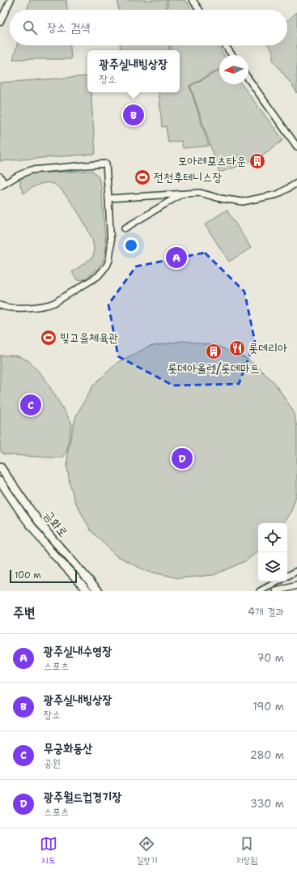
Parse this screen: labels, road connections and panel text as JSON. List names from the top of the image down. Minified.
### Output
{"streets":{"main road":["금화로"]},"places":{"building":["모아레포츠타운","롯데아올렛/롯데마트"],"sports":["전천후테니스장","빛고을체육관"],"restaurant":["롯데리아"]},"scale_bar":"100 m","north":"left","page":{"search":"장소 검색","popup":["광주실내빙상장","장소"],"pins":["B","A","C","D"],"scale":"100 m","heading":["주변","4개 결과"],"list":[{"mark":"A","name":"광주실내수영장","note":"스포츠","value":"70 m"},{"mark":"B","name":"광주실내빙상장","note":"장소","value":"190 m"},{"mark":"C","name":"무궁화동산","note":"공원","value":"280 m"},{"mark":"D","name":"광주월드컵경기장","note":"스포츠","value":"330 m"}],"nav":["지도","길찾기","저장됨"]}}
